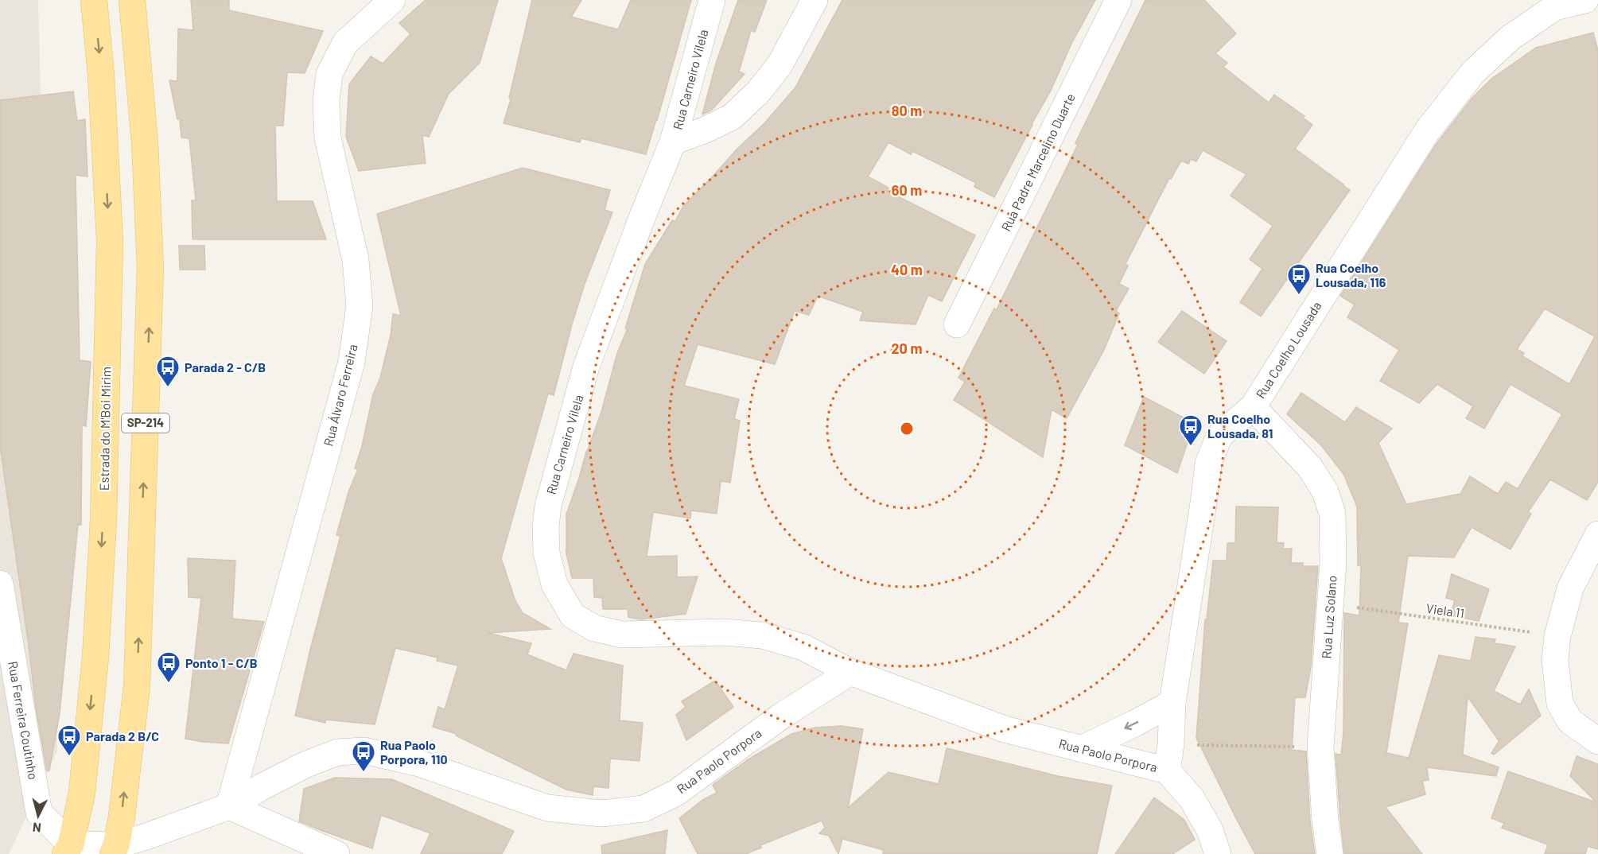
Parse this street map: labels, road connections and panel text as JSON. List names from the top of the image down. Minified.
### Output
{"streets":{"main road":["SP-214","Estrada do M'Boi Mirim"],"street":["Rua Carneiro Vilela","Rua Padre Marcelino Duarte","Rua Coelho Lousada","Rua Álvaro Ferreira","Rua Luz Solano","Rua Ferreira Coutinho","Rua Paolo Porpora"],"path":["Viela 11"]},"crossings":[["Rua Carneiro Vilela","Rua Paolo Porpora"],["Rua Coelho Lousada","Rua Luz Solano"],["Rua Coelho Lousada","Rua Paolo Porpora"],["Rua Álvaro Ferreira","Rua Paolo Porpora"],["SP-214","Rua Paolo Porpora"],["Estrada do M'Boi Mirim","Rua Ferreira Coutinho"],["Estrada do M'Boi Mirim","Rua Paolo Porpora"],["Viela 11","Rua Luz Solano"],["Rua Ferreira Coutinho","Rua Paolo Porpora"]],"places":{"bus stop":["Rua Coelho Lousada, 116","Parada 2 - C/B","Rua Coelho Lousada, 81","Ponto 1 - C/B","Parada 2 B/C","Rua Paolo Porpora, 110"]},"north":"bottom","rings":["80 m","60 m","40 m","20 m"]}
